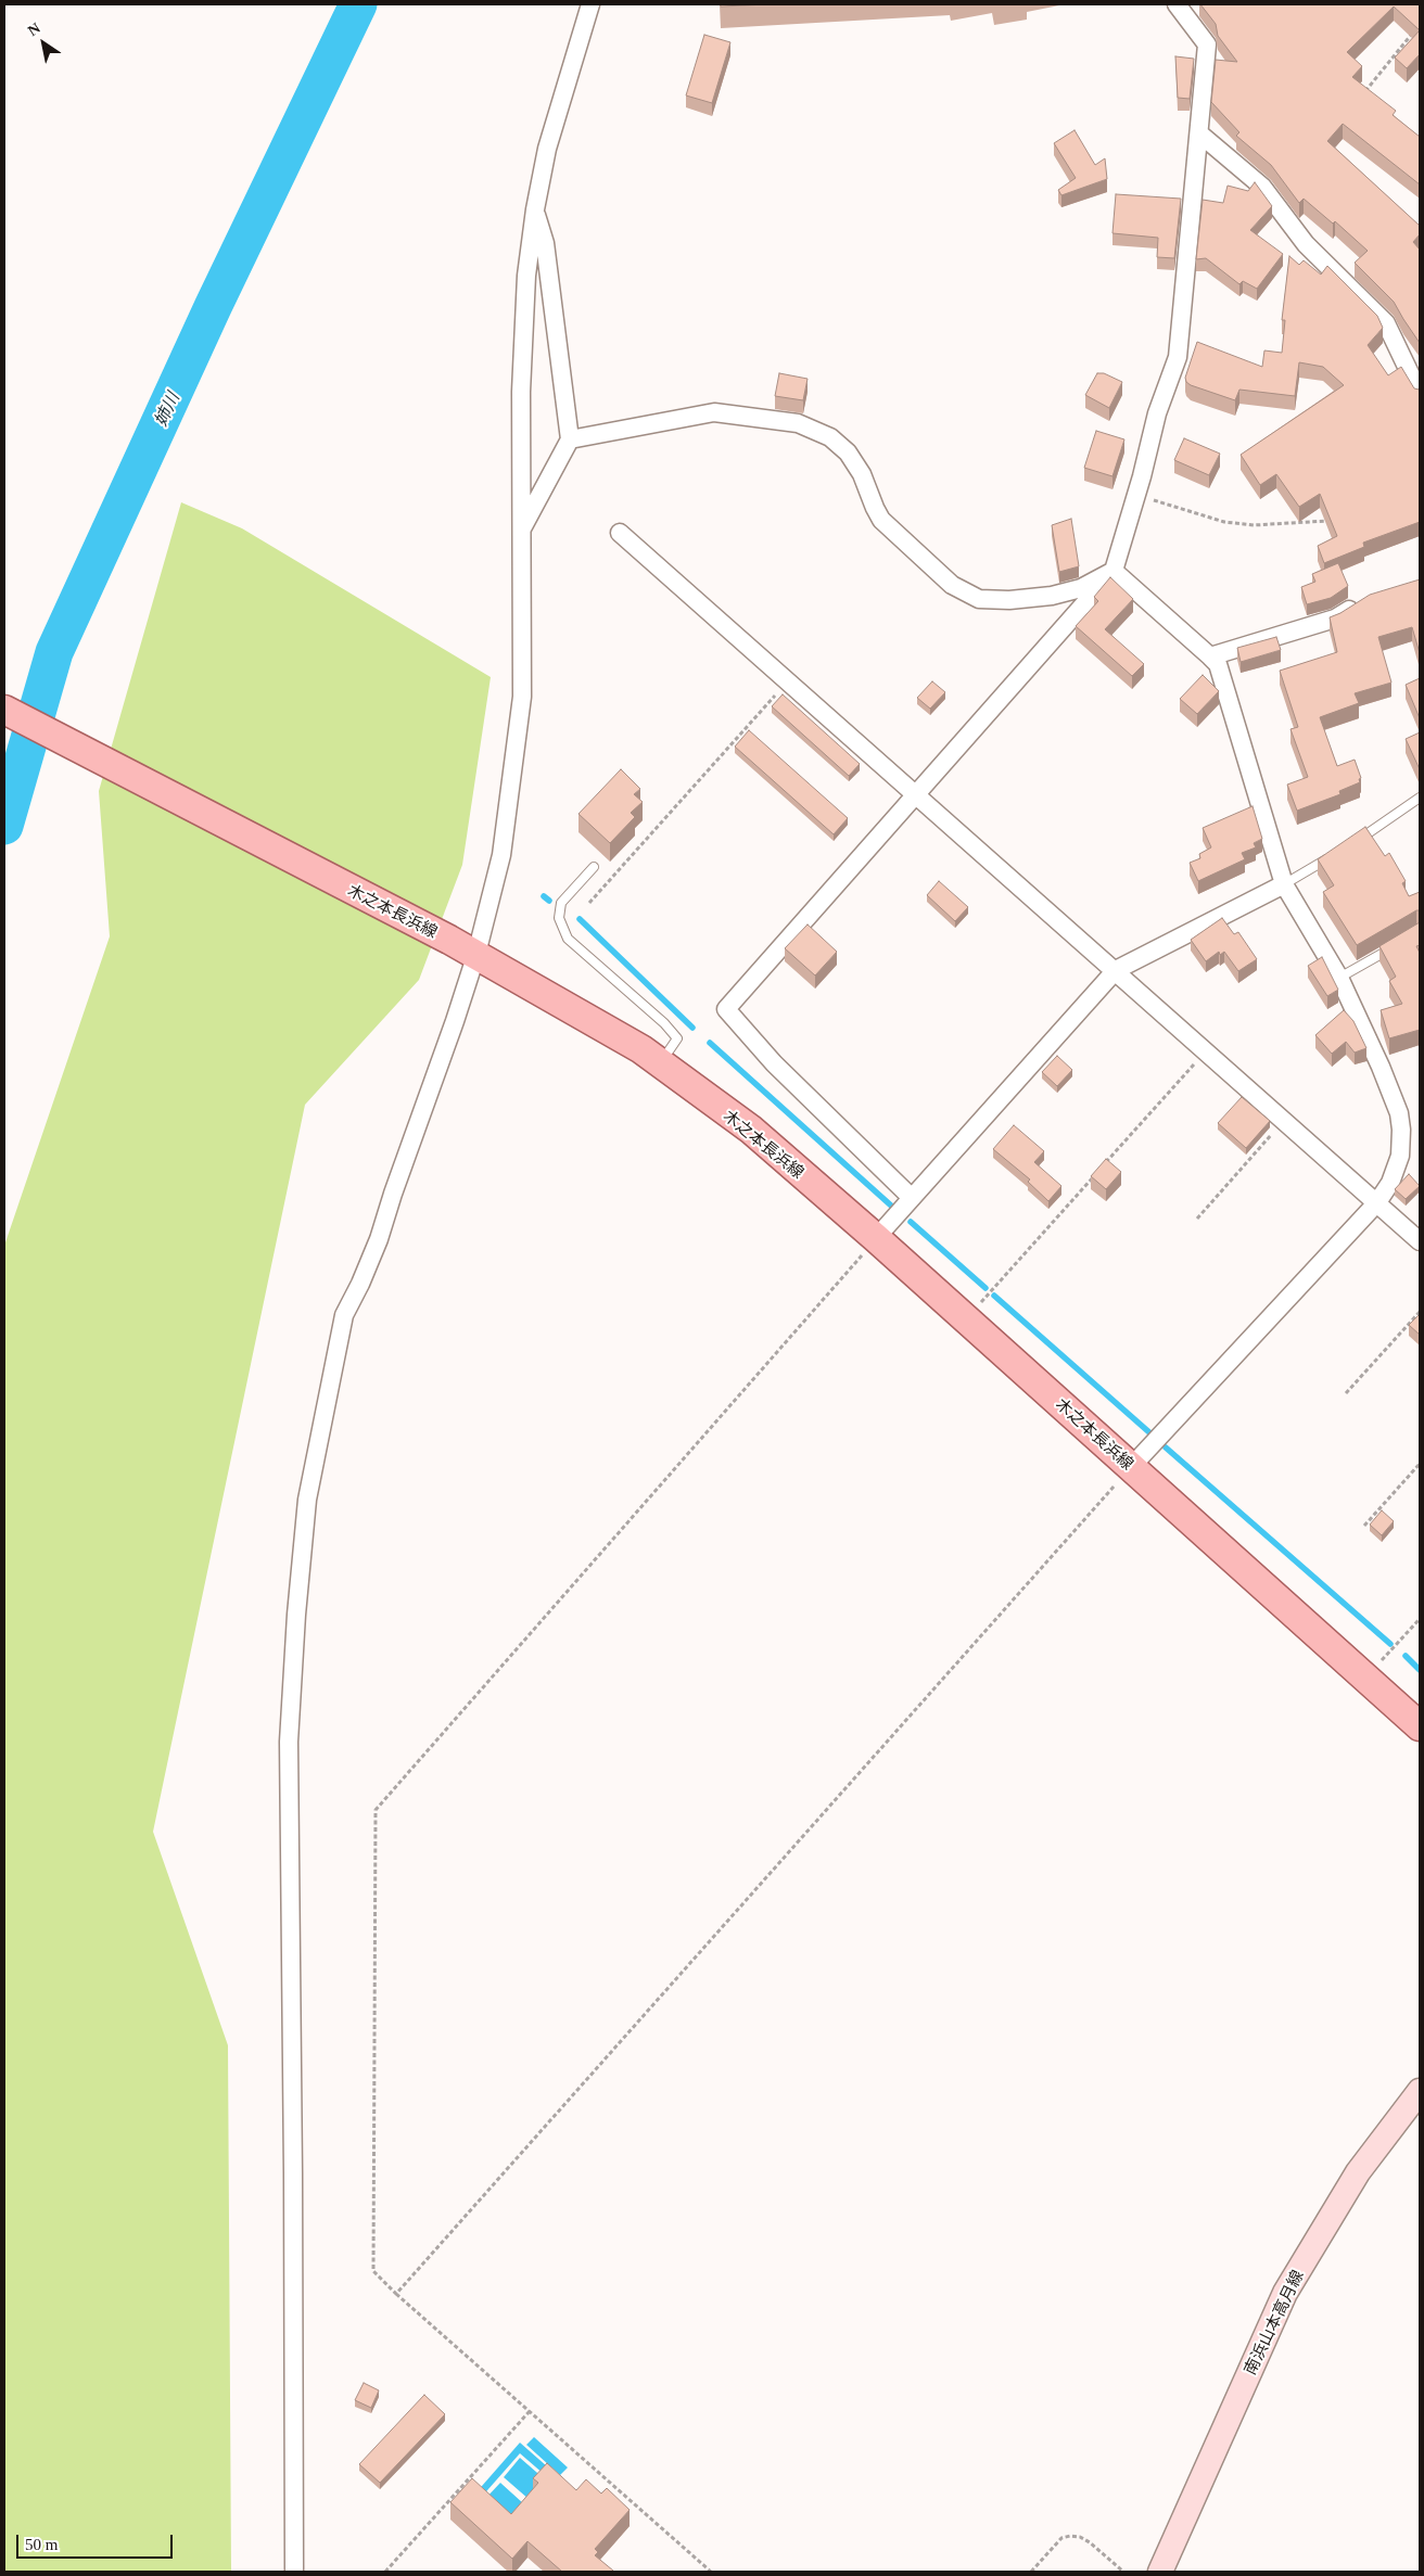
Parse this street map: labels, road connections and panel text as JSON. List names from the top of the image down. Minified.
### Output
{"streets":{"main road":["木之本長浜線","南浜山本高月線"]},"water":["姉川"],"scale_bar":"50 m","north":"top left"}
